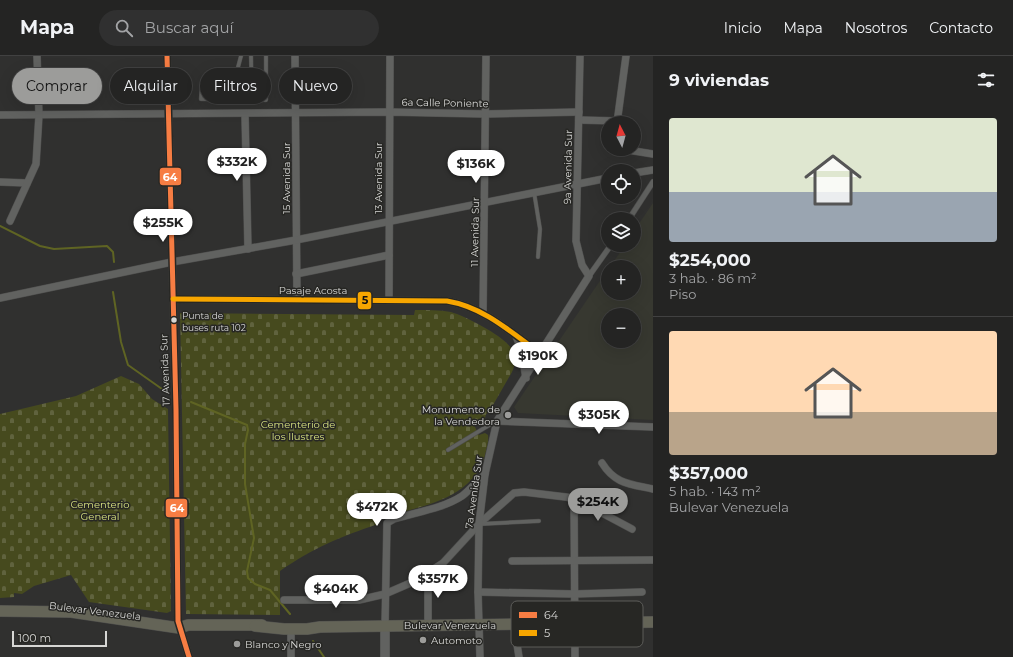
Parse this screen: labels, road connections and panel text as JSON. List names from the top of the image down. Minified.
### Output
{"streets":{"highway":["Bulevar Venezuela"],"street":["6a Calle Poniente","9a Avenida Sur","15 Avenida Sur","13 Avenida Sur","11 Avenida Sur","Pasaje Acosta","17 Avenida Sur","7a Avenida Sur"]},"crossings":[["6a Calle Poniente","9a Avenida Sur"],["6a Calle Poniente","15 Avenida Sur"],["6a Calle Poniente","13 Avenida Sur"],["6a Calle Poniente","11 Avenida Sur"],["6a Calle Poniente","17 Avenida Sur"],["9a Avenida Sur","7a Avenida Sur"],["15 Avenida Sur","Pasaje Acosta"],["13 Avenida Sur","Pasaje Acosta"],["11 Avenida Sur","Pasaje Acosta"],["Pasaje Acosta","17 Avenida Sur"],["Pasaje Acosta","7a Avenida Sur"],["17 Avenida Sur","Bulevar Venezuela"],["7a Avenida Sur","Bulevar Venezuela"]],"parks":["Cementerio de los Ilustres","Cementerio General"],"places":["Punta de buses ruta 102","Monumento de la Vendedora","Automoto","Blanco y Negro"],"lines":["transit line 64","transit line 5"],"legend":["64","5"],"scale_bar":"100 m","north":"top","page":{"header":"Mapa","search":"Buscar aquí","nav":["Inicio","Mapa","Nosotros","Contacto"],"heading":"9 viviendas","chip":["Comprar","Alquilar","Filtros","Nuevo"],"list":[{"name":"$254,000","note":"3 hab. · 86 m² · Piso"},{"name":"$357,000","note":"5 hab. · 143 m² · Bulevar Venezuela"}],"map_buttons":["+","−"],"price":["$332K","$136K","$255K","$190K","$305K","$254K","$472K","$357K","$404K"],"scale":"100 m"}}
